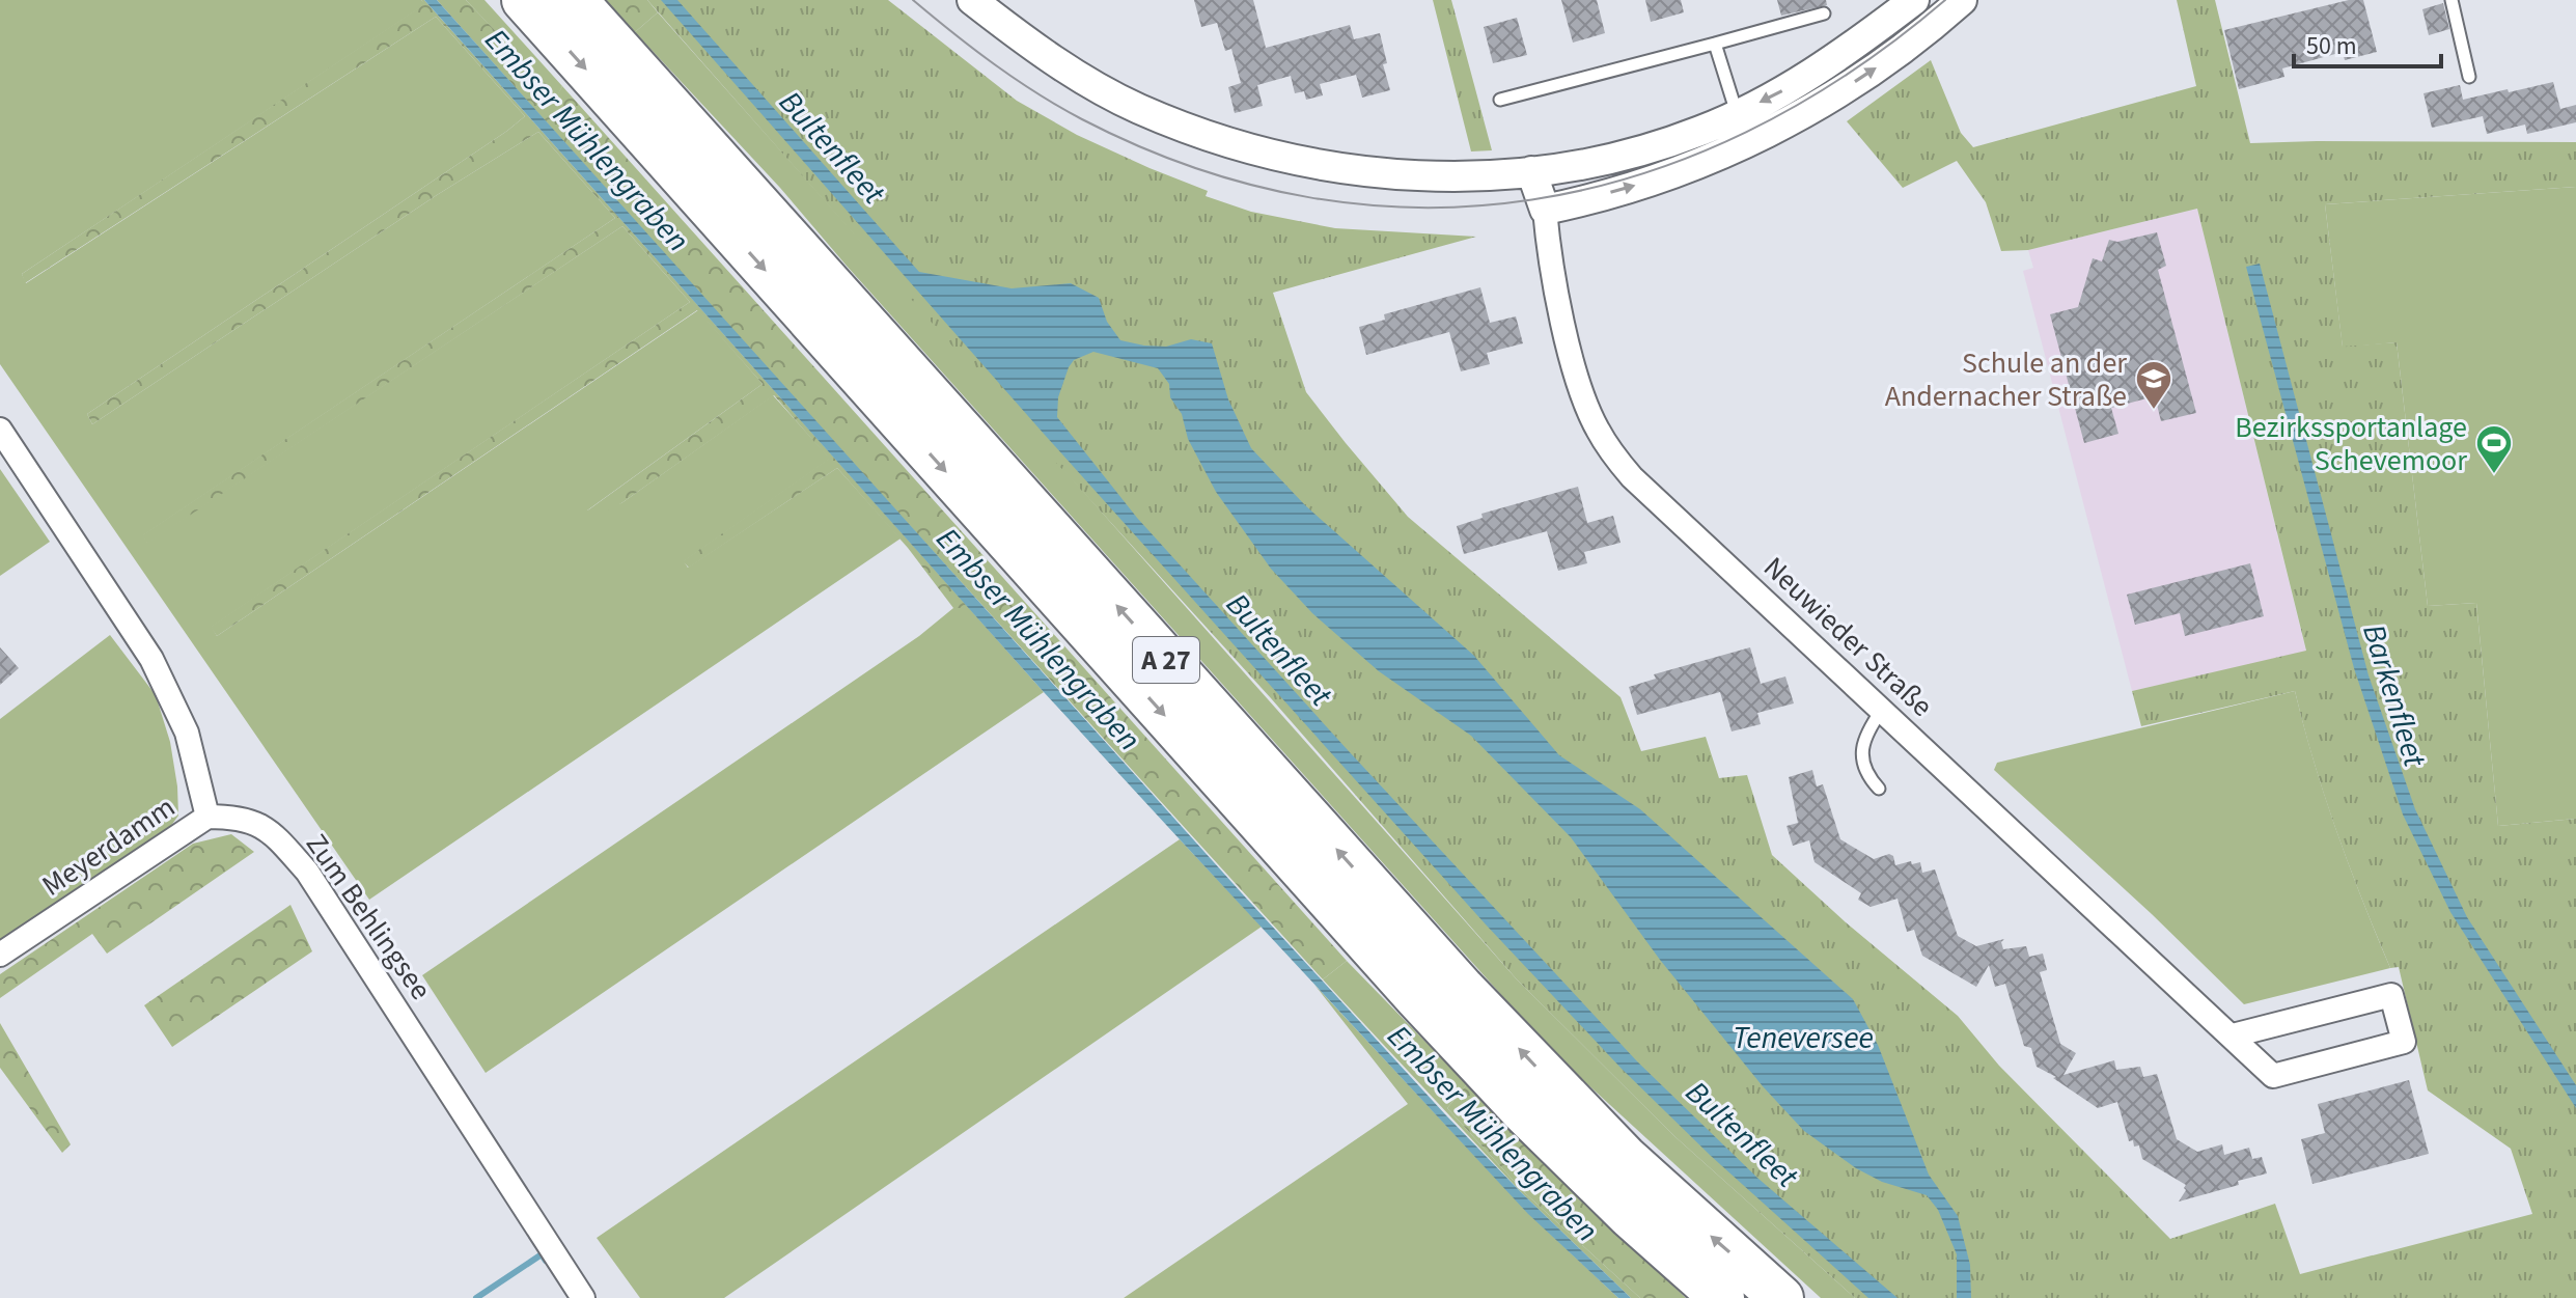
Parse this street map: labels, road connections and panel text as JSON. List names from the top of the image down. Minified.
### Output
{"streets":{"highway":["A 27"],"street":["Neuwieder Straße","Meyerdamm","Zum Behlingsee"]},"crossings":[["Meyerdamm","Zum Behlingsee"]],"water":["Embser Mühlengraben","Bultenfleet","Barkenfleet","Teneversee"],"places":{"school or university":["Schule an der Andernacher Straße"],"sports":["Bezirkssportanlage Schevemoor"]},"scale_bar":"50 m"}
